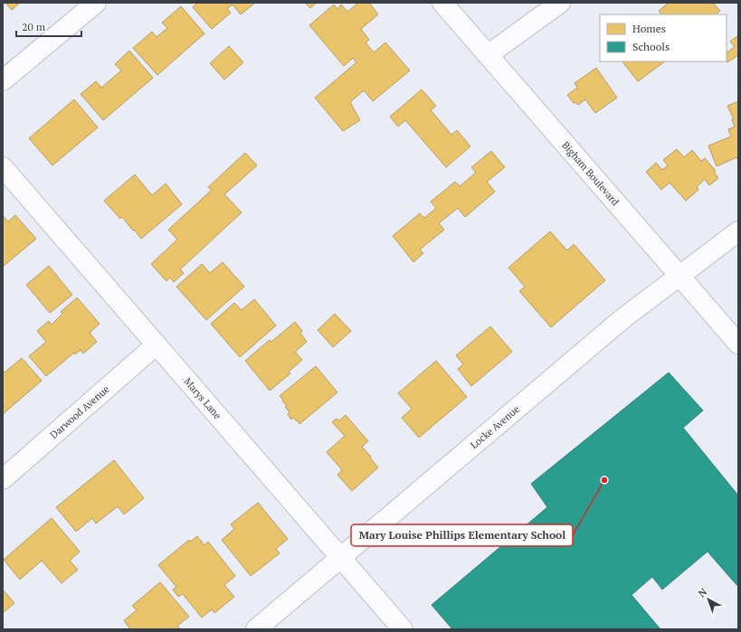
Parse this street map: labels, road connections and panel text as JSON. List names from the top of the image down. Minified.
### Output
{"streets":{"street":["Bigham Boulevard","Marys Lane","Darwood Avenue","Locke Avenue"]},"crossings":[["Bigham Boulevard","Locke Avenue"],["Marys Lane","Darwood Avenue"],["Marys Lane","Locke Avenue"]],"places":["Mary Louise Phillips Elementary School"],"legend":["Homes","Schools"],"scale_bar":"20 m","north":"top left"}
